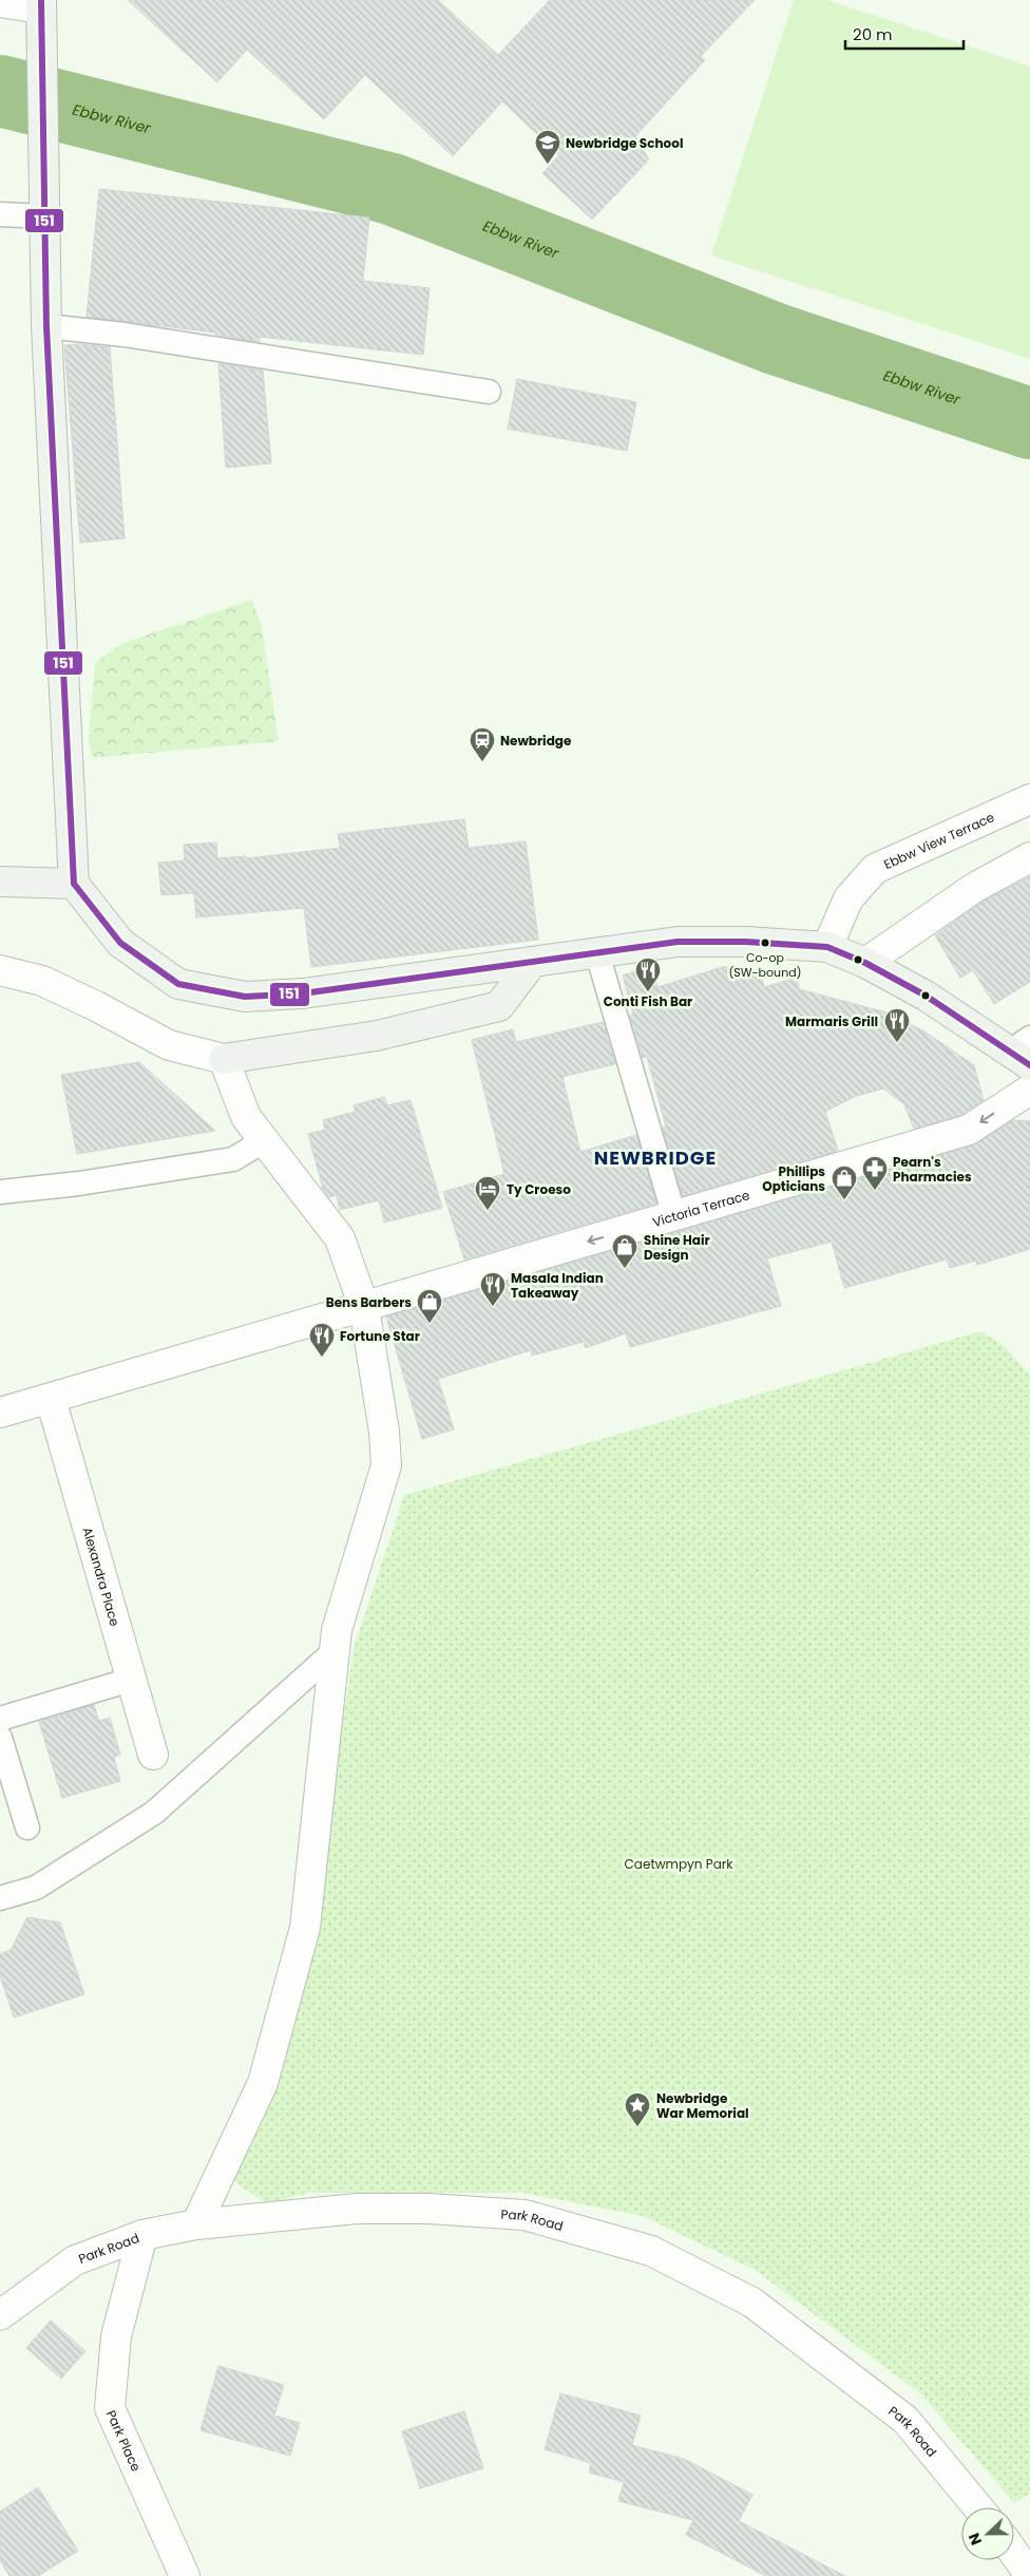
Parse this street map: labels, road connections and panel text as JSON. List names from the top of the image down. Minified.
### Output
{"streets":{"street":["Ebbw View Terrace","Victoria Terrace","Alexandra Place","Park Road","Park Place"]},"crossings":[["Park Road","Park Place"]],"districts":["NEWBRIDGE"],"water":["Ebbw River"],"parks":["Caetwmpyn Park"],"places":{"school or university":["Newbridge School"],"station":["Newbridge"],"other":["Co-op (SW-bound)"],"restaurant":["Conti Fish Bar","Marmaris Grill","Masala Indian Takeaway","Fortune Star"],"pharmacy":["Pearn's Pharmacies"],"shop":["Phillips Opticians","Shine Hair Design","Bens Barbers"],"hotel":["Ty Croeso"],"place":["Newbridge War Memorial"]},"lines":["transit line 151"],"scale_bar":"20 m","north":"left"}
